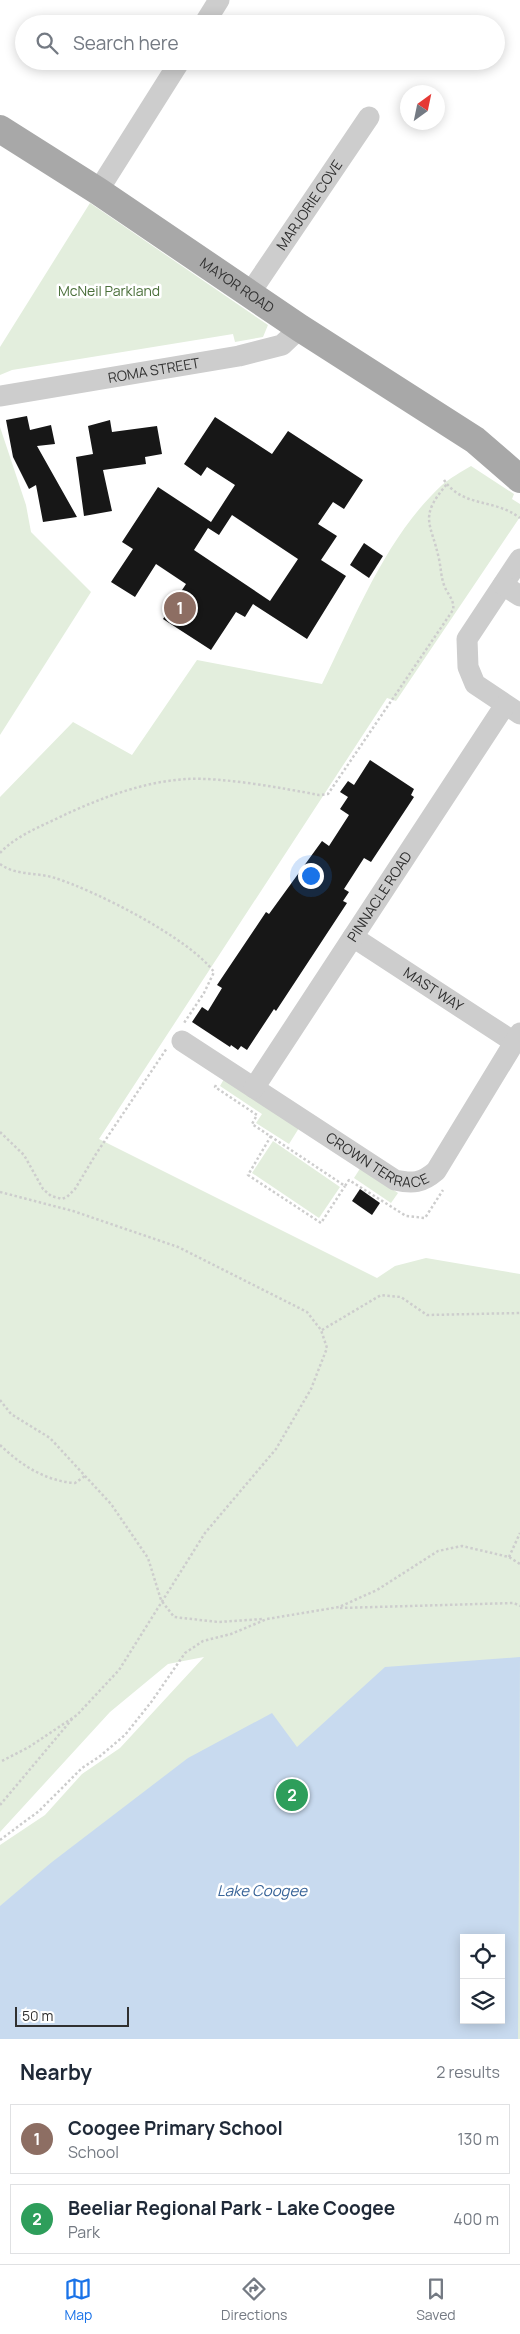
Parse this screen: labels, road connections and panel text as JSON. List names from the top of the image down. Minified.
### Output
{"streets":{"main road":["MAYOR ROAD"],"street":["MARJORIE COVE","ROMA STREET","PINNACLE ROAD","MAST WAY","CROWN TERRACE"]},"crossings":[["MARJORIE COVE","MAYOR ROAD"],["MAYOR ROAD","ROMA STREET"],["PINNACLE ROAD","MAST WAY"],["PINNACLE ROAD","CROWN TERRACE"],["MAST WAY","CROWN TERRACE"]],"water":["Lake Coogee"],"parks":["McNeil Parkland"],"scale_bar":"50 m","north":"top right","page":{"search":"Search here","pins":["1","2"],"scale":"50 m","heading":["Nearby","2 results"],"list":[{"mark":"1","name":"Coogee Primary School","note":"School","value":"130 m"},{"mark":"2","name":"Beeliar Regional Park - Lake Coogee","note":"Park","value":"400 m"}],"nav":["Map","Directions","Saved"]}}
